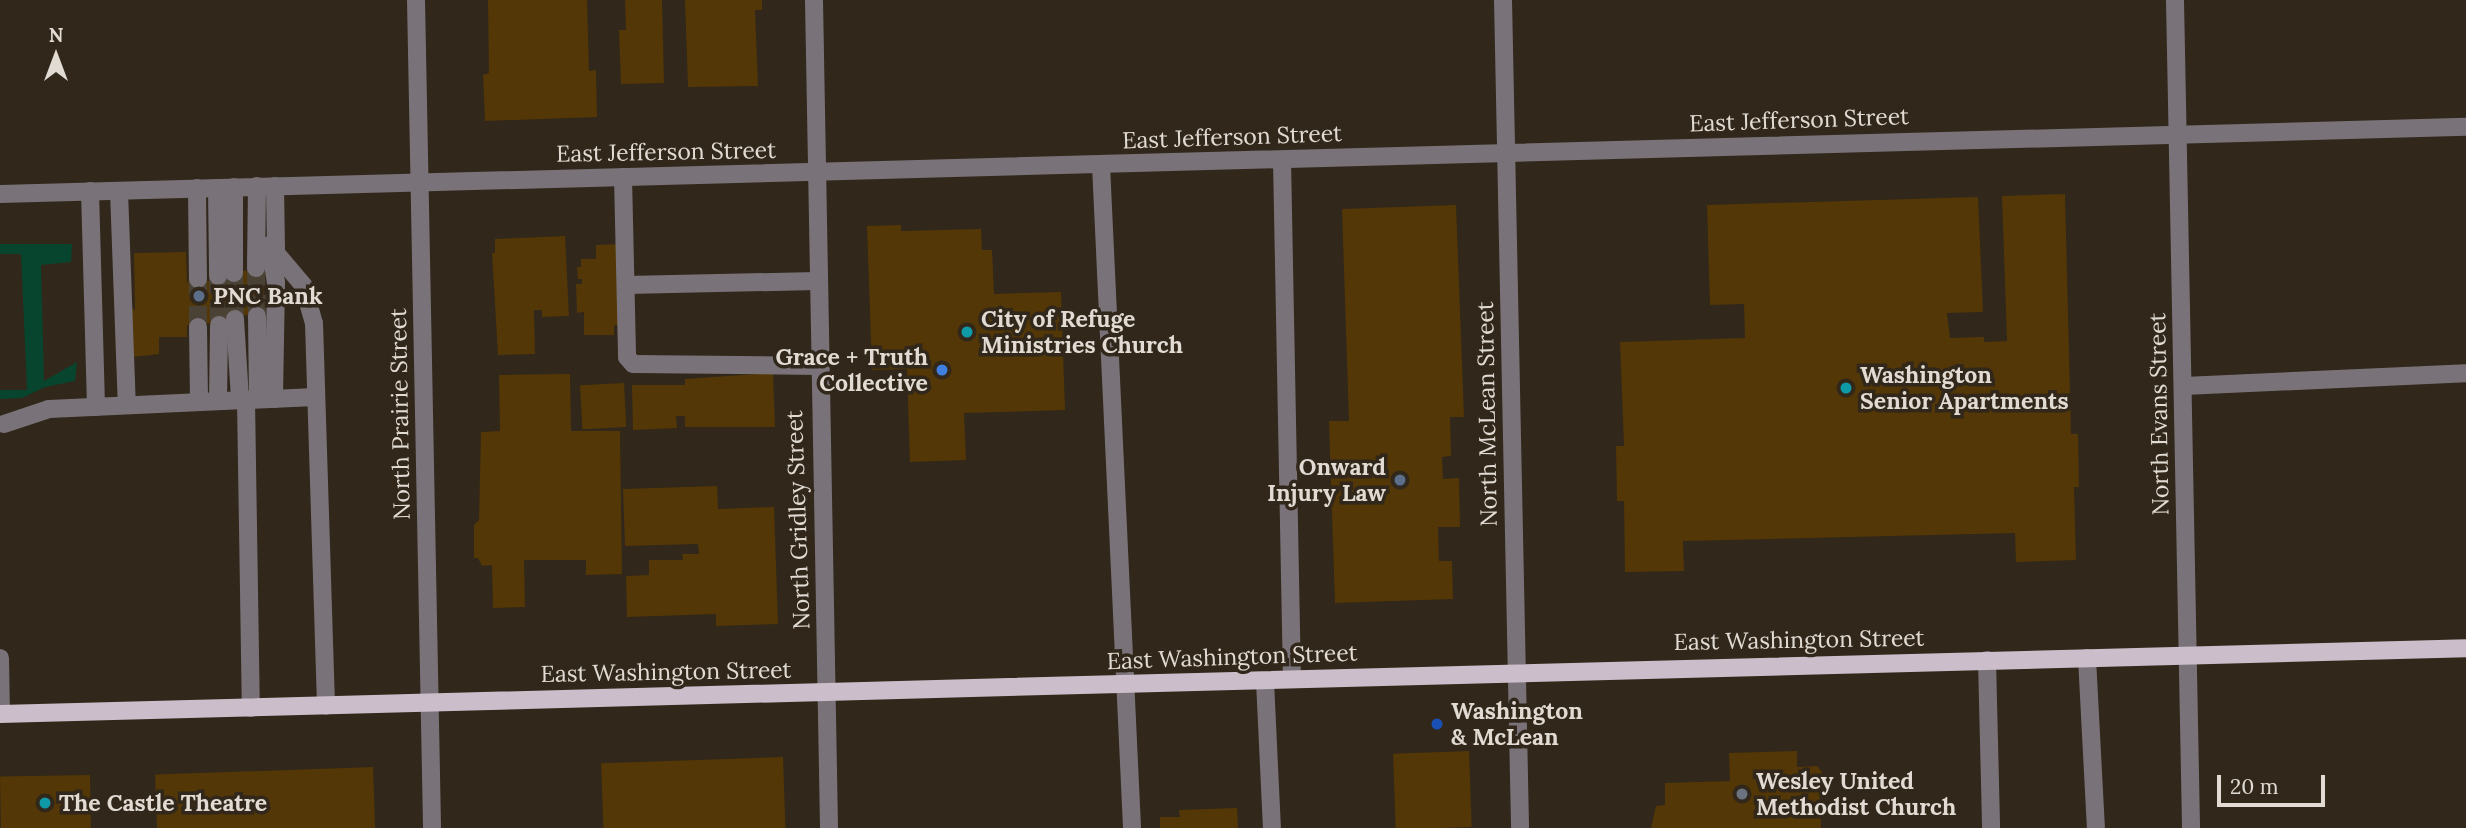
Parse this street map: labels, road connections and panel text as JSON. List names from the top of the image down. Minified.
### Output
{"streets":{"main road":["East Washington Street"],"street":["East Jefferson Street","North Prairie Street","North McLean Street","North Evans Street","North Gridley Street"]},"crossings":[["East Jefferson Street","North Prairie Street"],["East Jefferson Street","North McLean Street"],["East Jefferson Street","North Evans Street"],["East Jefferson Street","North Gridley Street"],["North Prairie Street","East Washington Street"],["North McLean Street","East Washington Street"],["North Evans Street","East Washington Street"],["North Gridley Street","East Washington Street"]],"places":["PNC Bank","City of Refuge Ministries Church","Grace + Truth Collective","Washington Senior Apartments","Onward Injury Law","Washington & McLean","Wesley United Methodist Church","The Castle Theatre"],"scale_bar":"20 m","north":"top"}
